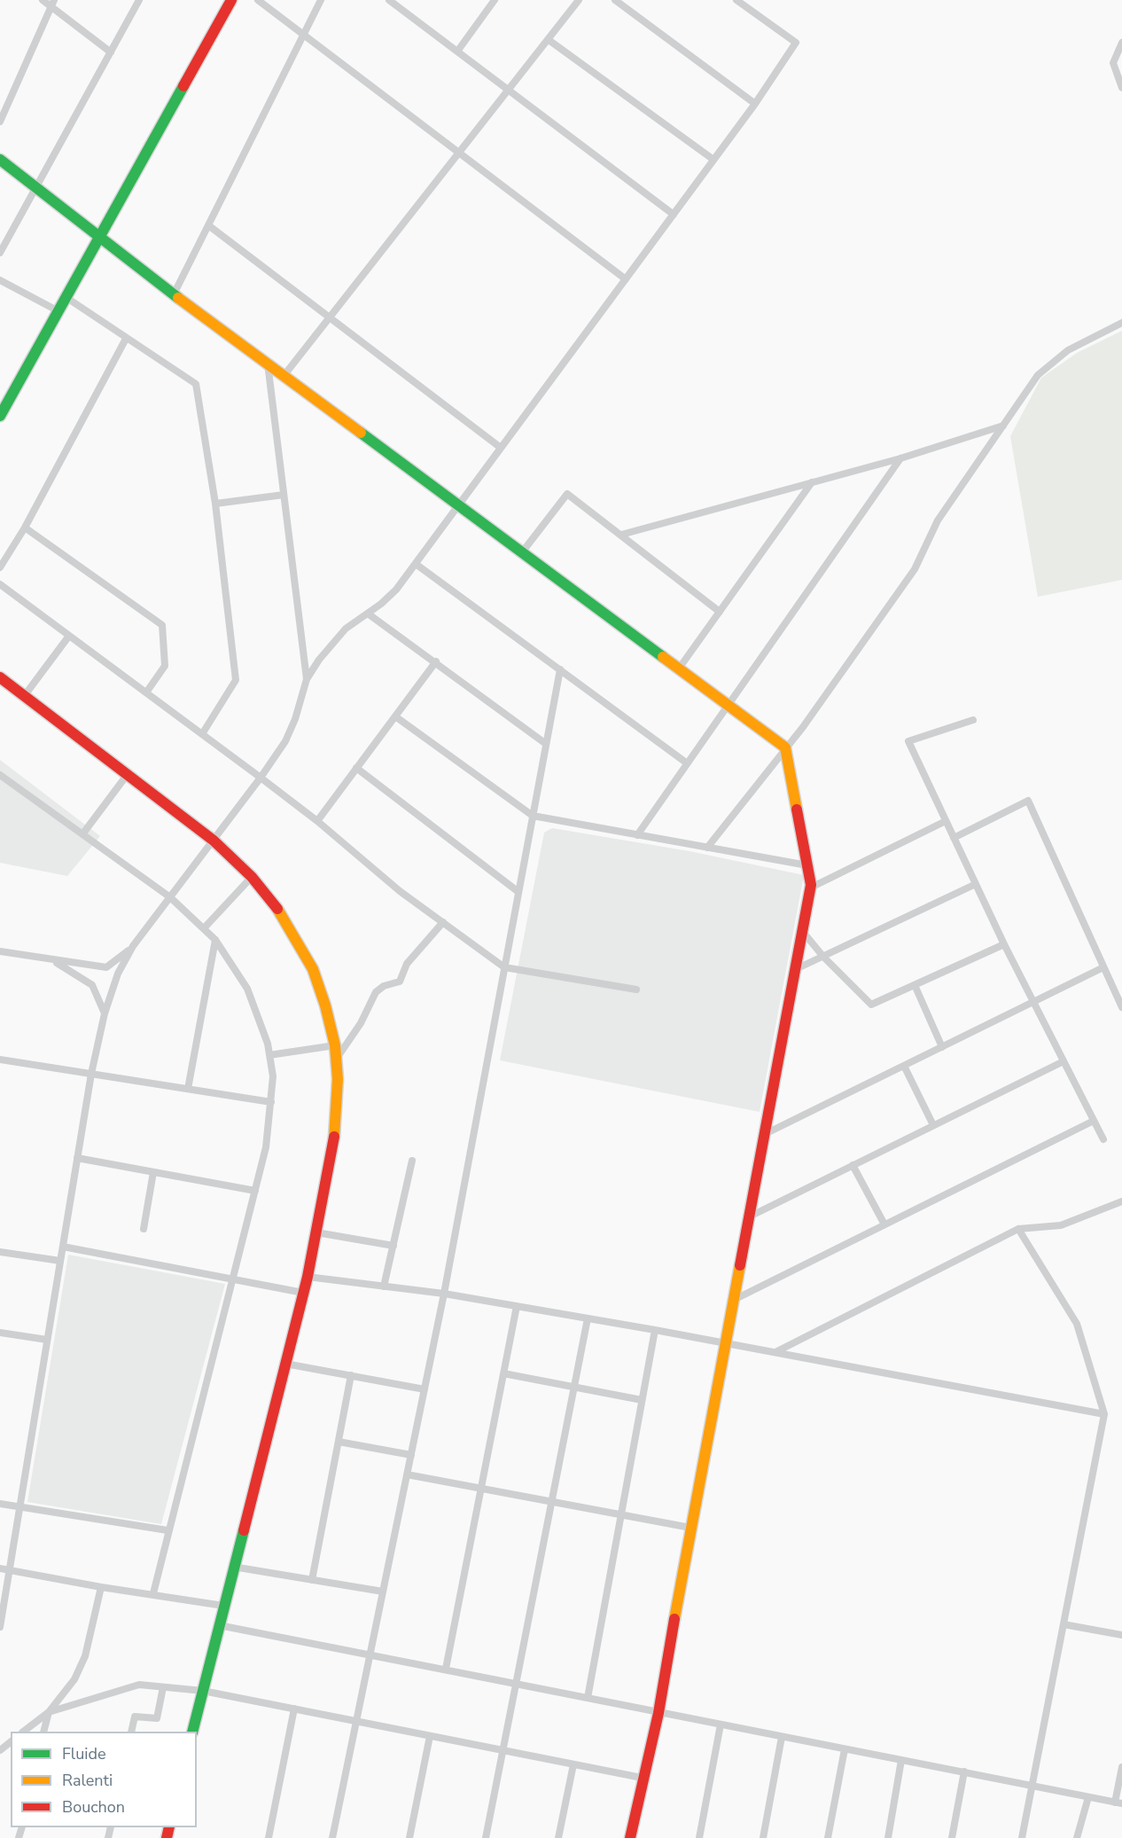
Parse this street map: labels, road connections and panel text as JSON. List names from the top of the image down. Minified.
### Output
{"legend":["Fluide","Ralenti","Bouchon"]}
